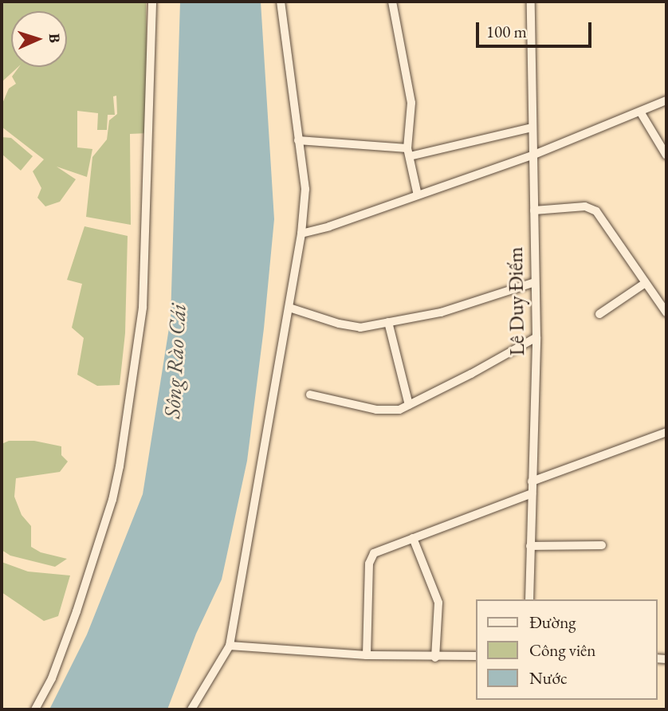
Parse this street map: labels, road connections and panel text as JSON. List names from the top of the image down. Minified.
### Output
{"streets":{"street":["Lê Duy Điếm"]},"water":["Sông Rào Cái"],"legend":["Đường","Công viên","Nước"],"scale_bar":"100 m","north":"right"}
